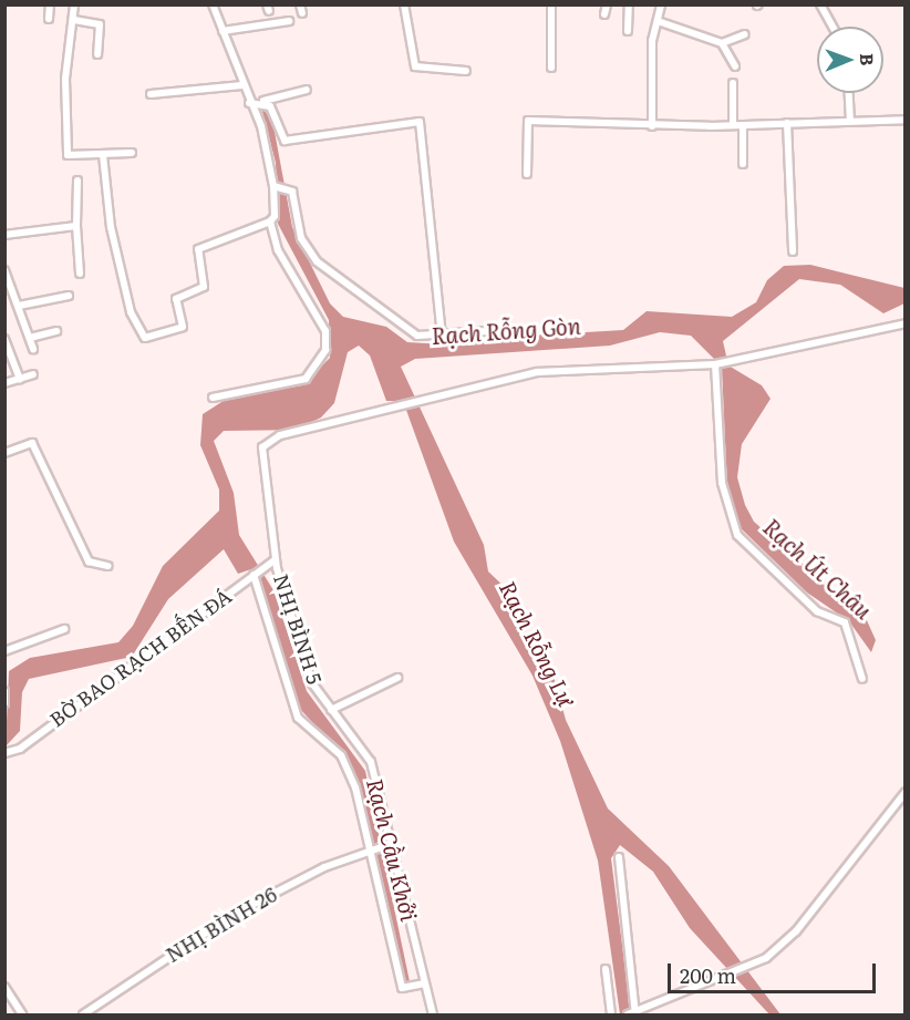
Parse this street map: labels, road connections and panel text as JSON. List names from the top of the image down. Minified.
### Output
{"streets":{"street":["NHỊ BÌNH 5","BỜ BAO RẠCH BẾN ĐÁ","NHỊ BÌNH 26"]},"crossings":[["NHỊ BÌNH 5","BỜ BAO RẠCH BẾN ĐÁ"],["NHỊ BÌNH 5","NHỊ BÌNH 26"]],"water":["Rạch Rỗng Gòn","Rạch Út Châu","Rạch Rỗng Lự","Rạch Cầu Khởi"],"scale_bar":"200 m","north":"right"}
